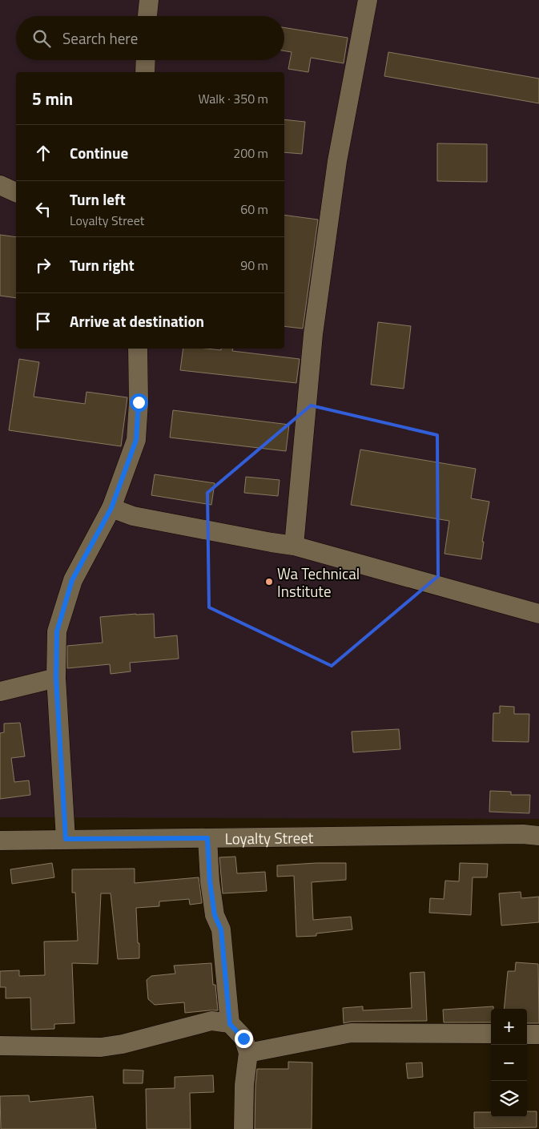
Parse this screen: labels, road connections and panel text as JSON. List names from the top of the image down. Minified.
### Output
{"streets":{"street":["Loyalty Street"]},"places":["Wa Technical Institute"],"page":{"search":"Search here","heading":["5 min","Walk · 350 m"],"list":[["Continue","200 m"],["Turn left","Loyalty Street","60 m"],["Turn right","90 m"],"Arrive at destination"],"map_buttons":["+","−"]}}
